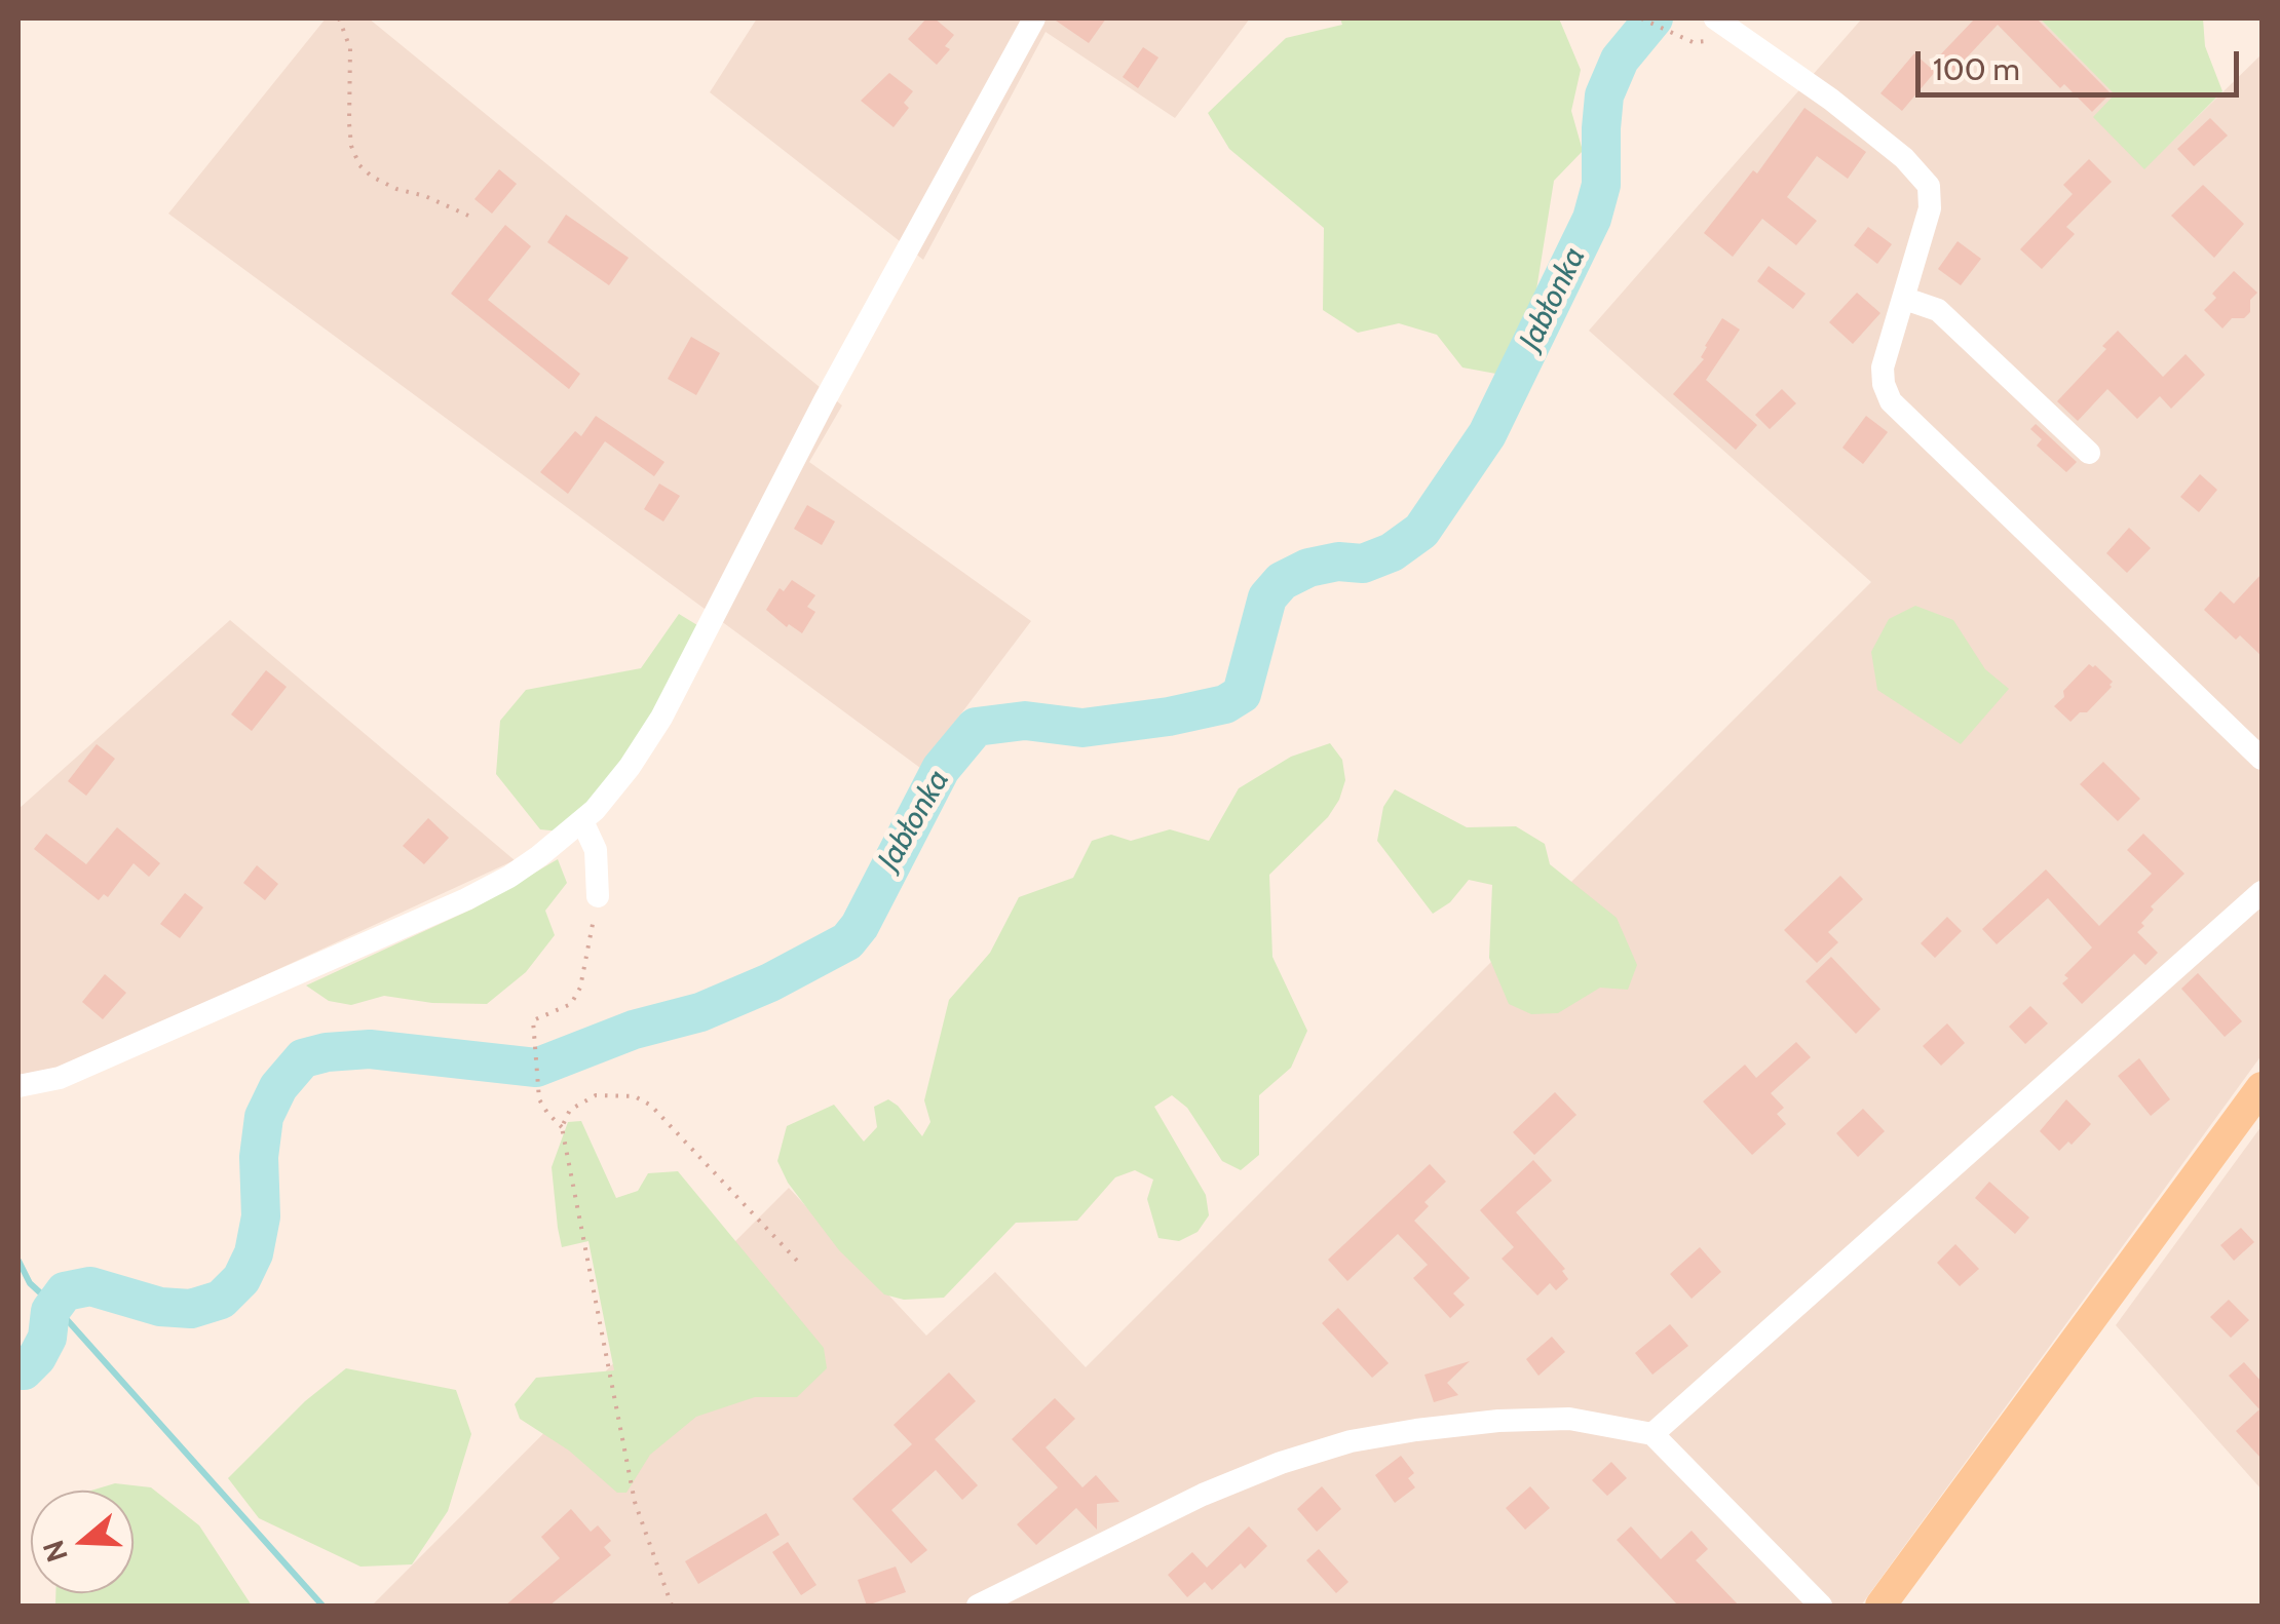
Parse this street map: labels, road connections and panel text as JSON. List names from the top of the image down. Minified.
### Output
{"water":["Jabłonka"],"scale_bar":"100 m","north":"left"}
